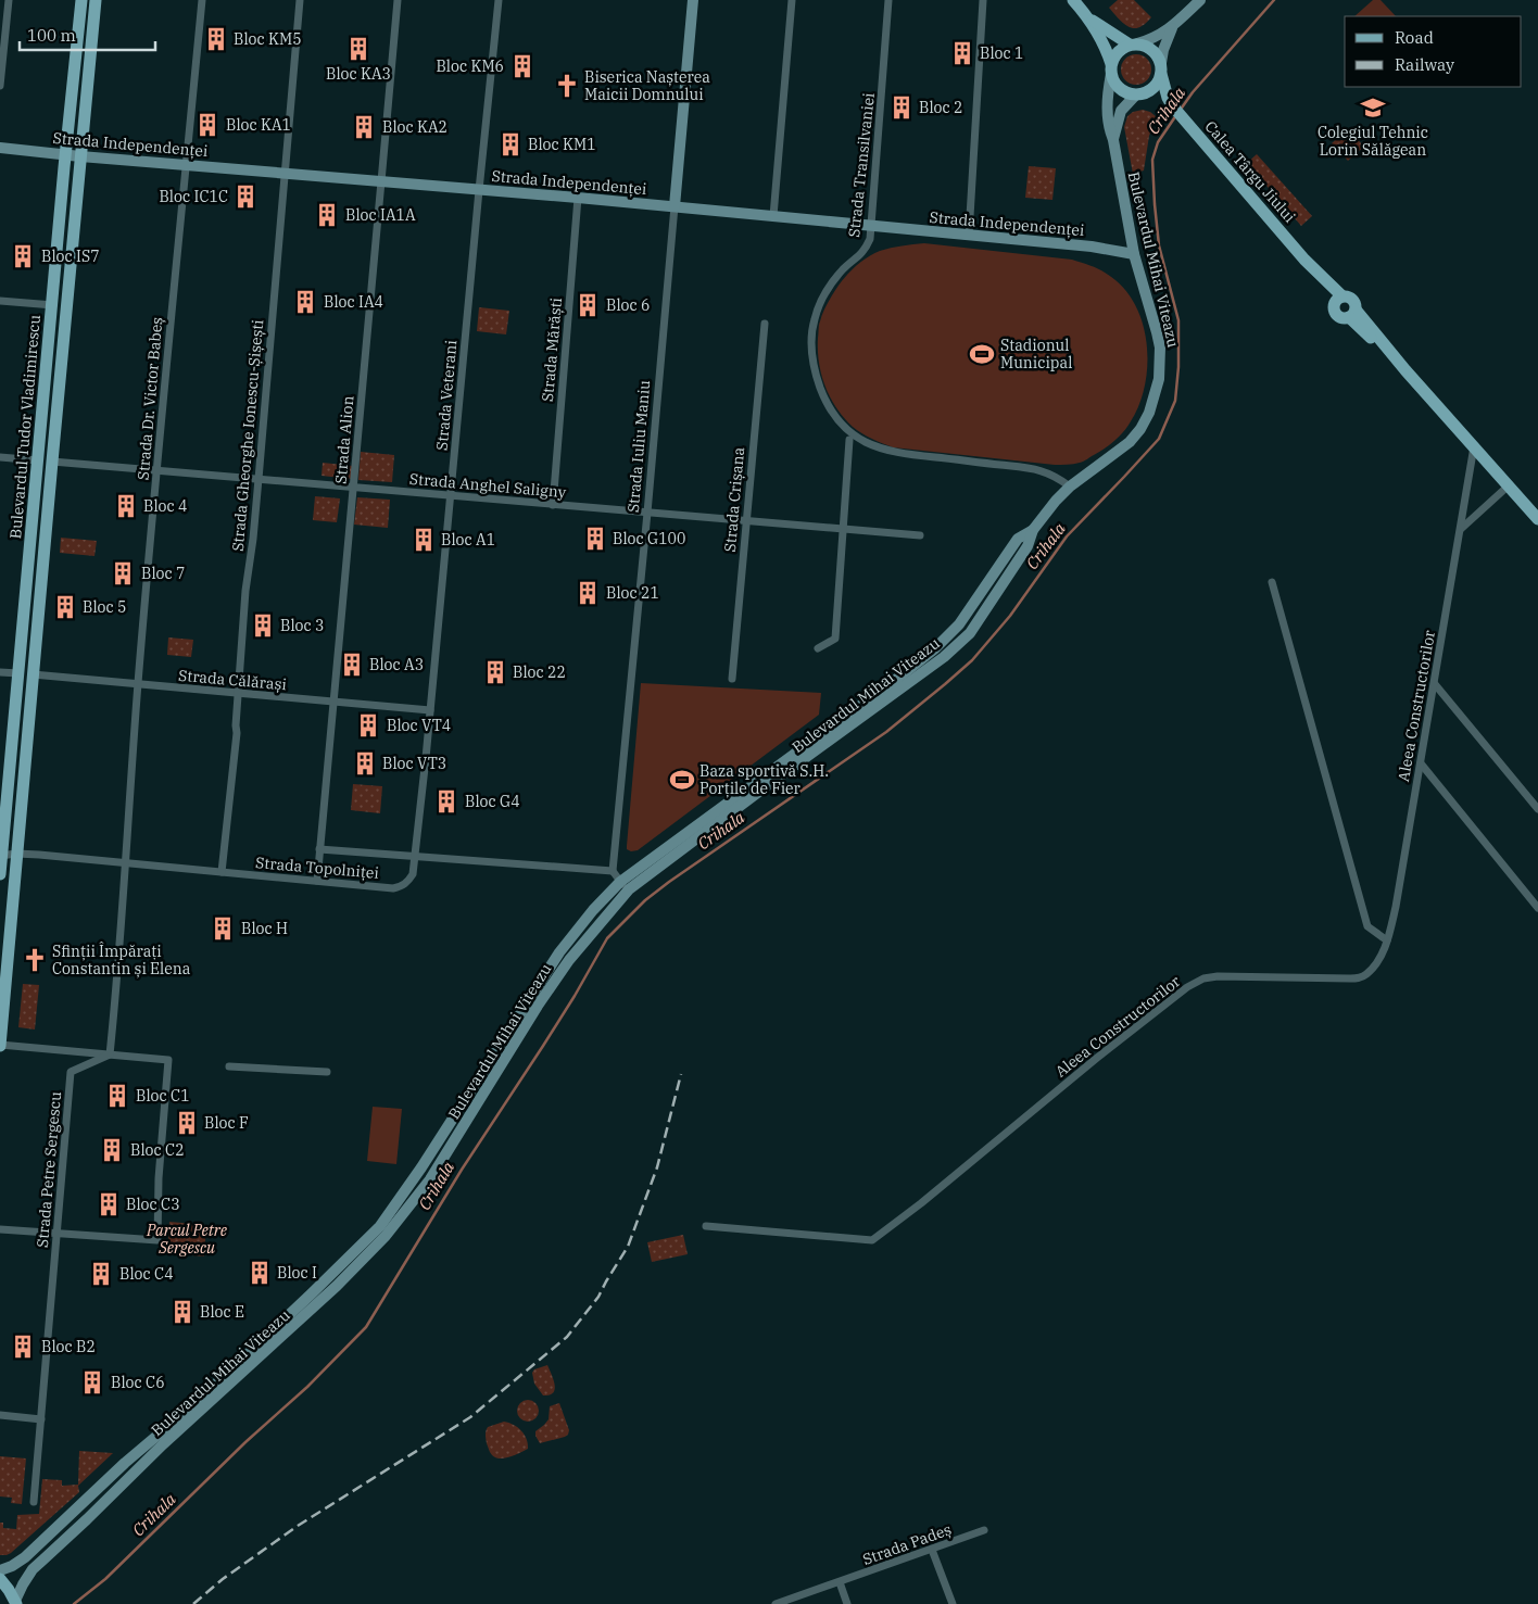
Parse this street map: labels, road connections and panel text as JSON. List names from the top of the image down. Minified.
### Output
{"streets":{"main road":["Strada Independenței","Calea Târgu Jiului","Bulevardul Mihai Viteazu","Bulevardul Tudor Vladimirescu","Strada Iuliu Maniu"],"street":["Strada Transilvaniei","Strada Mărăști","Strada Veterani","Strada Dr. Victor Babeș","Strada Gheorghe Ionescu-Șișești","Strada Alion","Strada Anghel Saligny","Strada Crișana","Strada Călărași","Aleea Constructorilor","Strada Topolniței","Strada Petre Sergescu","Strada Padeș"]},"crossings":[["Strada Independenței","Strada Transilvaniei"],["Strada Independenței","Bulevardul Mihai Viteazu"],["Strada Independenței","Strada Mărăști"],["Strada Independenței","Strada Veterani"],["Strada Independenței","Strada Dr. Victor Babeș"],["Strada Independenței","Bulevardul Tudor Vladimirescu"],["Strada Independenței","Strada Gheorghe Ionescu-Șișești"],["Strada Independenței","Strada Alion"],["Strada Independenței","Strada Iuliu Maniu"],["Strada Transilvaniei","Bulevardul Mihai Viteazu"],["Calea Târgu Jiului","Bulevardul Mihai Viteazu"],["Strada Mărăști","Strada Anghel Saligny"],["Strada Veterani","Strada Anghel Saligny"],["Strada Veterani","Strada Călărași"],["Strada Veterani","Strada Topolniței"],["Strada Dr. Victor Babeș","Strada Anghel Saligny"],["Strada Dr. Victor Babeș","Strada Călărași"],["Strada Dr. Victor Babeș","Strada Topolniței"],["Bulevardul Tudor Vladimirescu","Strada Anghel Saligny"],["Bulevardul Tudor Vladimirescu","Strada Călărași"],["Bulevardul Tudor Vladimirescu","Strada Topolniței"],["Strada Gheorghe Ionescu-Șișești","Strada Anghel Saligny"],["Strada Gheorghe Ionescu-Șișești","Strada Călărași"],["Strada Gheorghe Ionescu-Șișești","Strada Topolniței"],["Strada Alion","Strada Anghel Saligny"],["Strada Alion","Strada Călărași"],["Strada Alion","Strada Topolniței"],["Strada Iuliu Maniu","Strada Anghel Saligny"],["Strada Anghel Saligny","Strada Crișana"]],"water":["Crihala"],"parks":["Parcul Petre Sergescu"],"places":{"building":["Bloc KM5","Bloc KA3","Bloc 1","Bloc KM6","Bloc 2","Bloc KA1","Bloc KA2","Bloc KM1","Bloc IC1C","Bloc IA1A","Bloc IS7","Bloc IA4","Bloc 6","Bloc 4","Bloc G100","Bloc A1","Bloc 7","Bloc 21","Bloc 5","Bloc 3","Bloc A3","Bloc 22","Bloc VT4","Bloc VT3","Bloc G4","Bloc H","Bloc C1","Bloc F","Bloc C2","Bloc C3","Bloc I","Bloc C4","Bloc E","Bloc B2","Bloc C6"],"church":["Biserica Nașterea Maicii Domnului","Sfinții Împărați Constantin și Elena"],"school or university":["Colegiul Tehnic Lorin Sălăgean"],"sports":["Stadionul Municipal","Baza sportivă S.H. Porțile de Fier"]},"legend":["Road","Railway"],"scale_bar":"100 m"}
